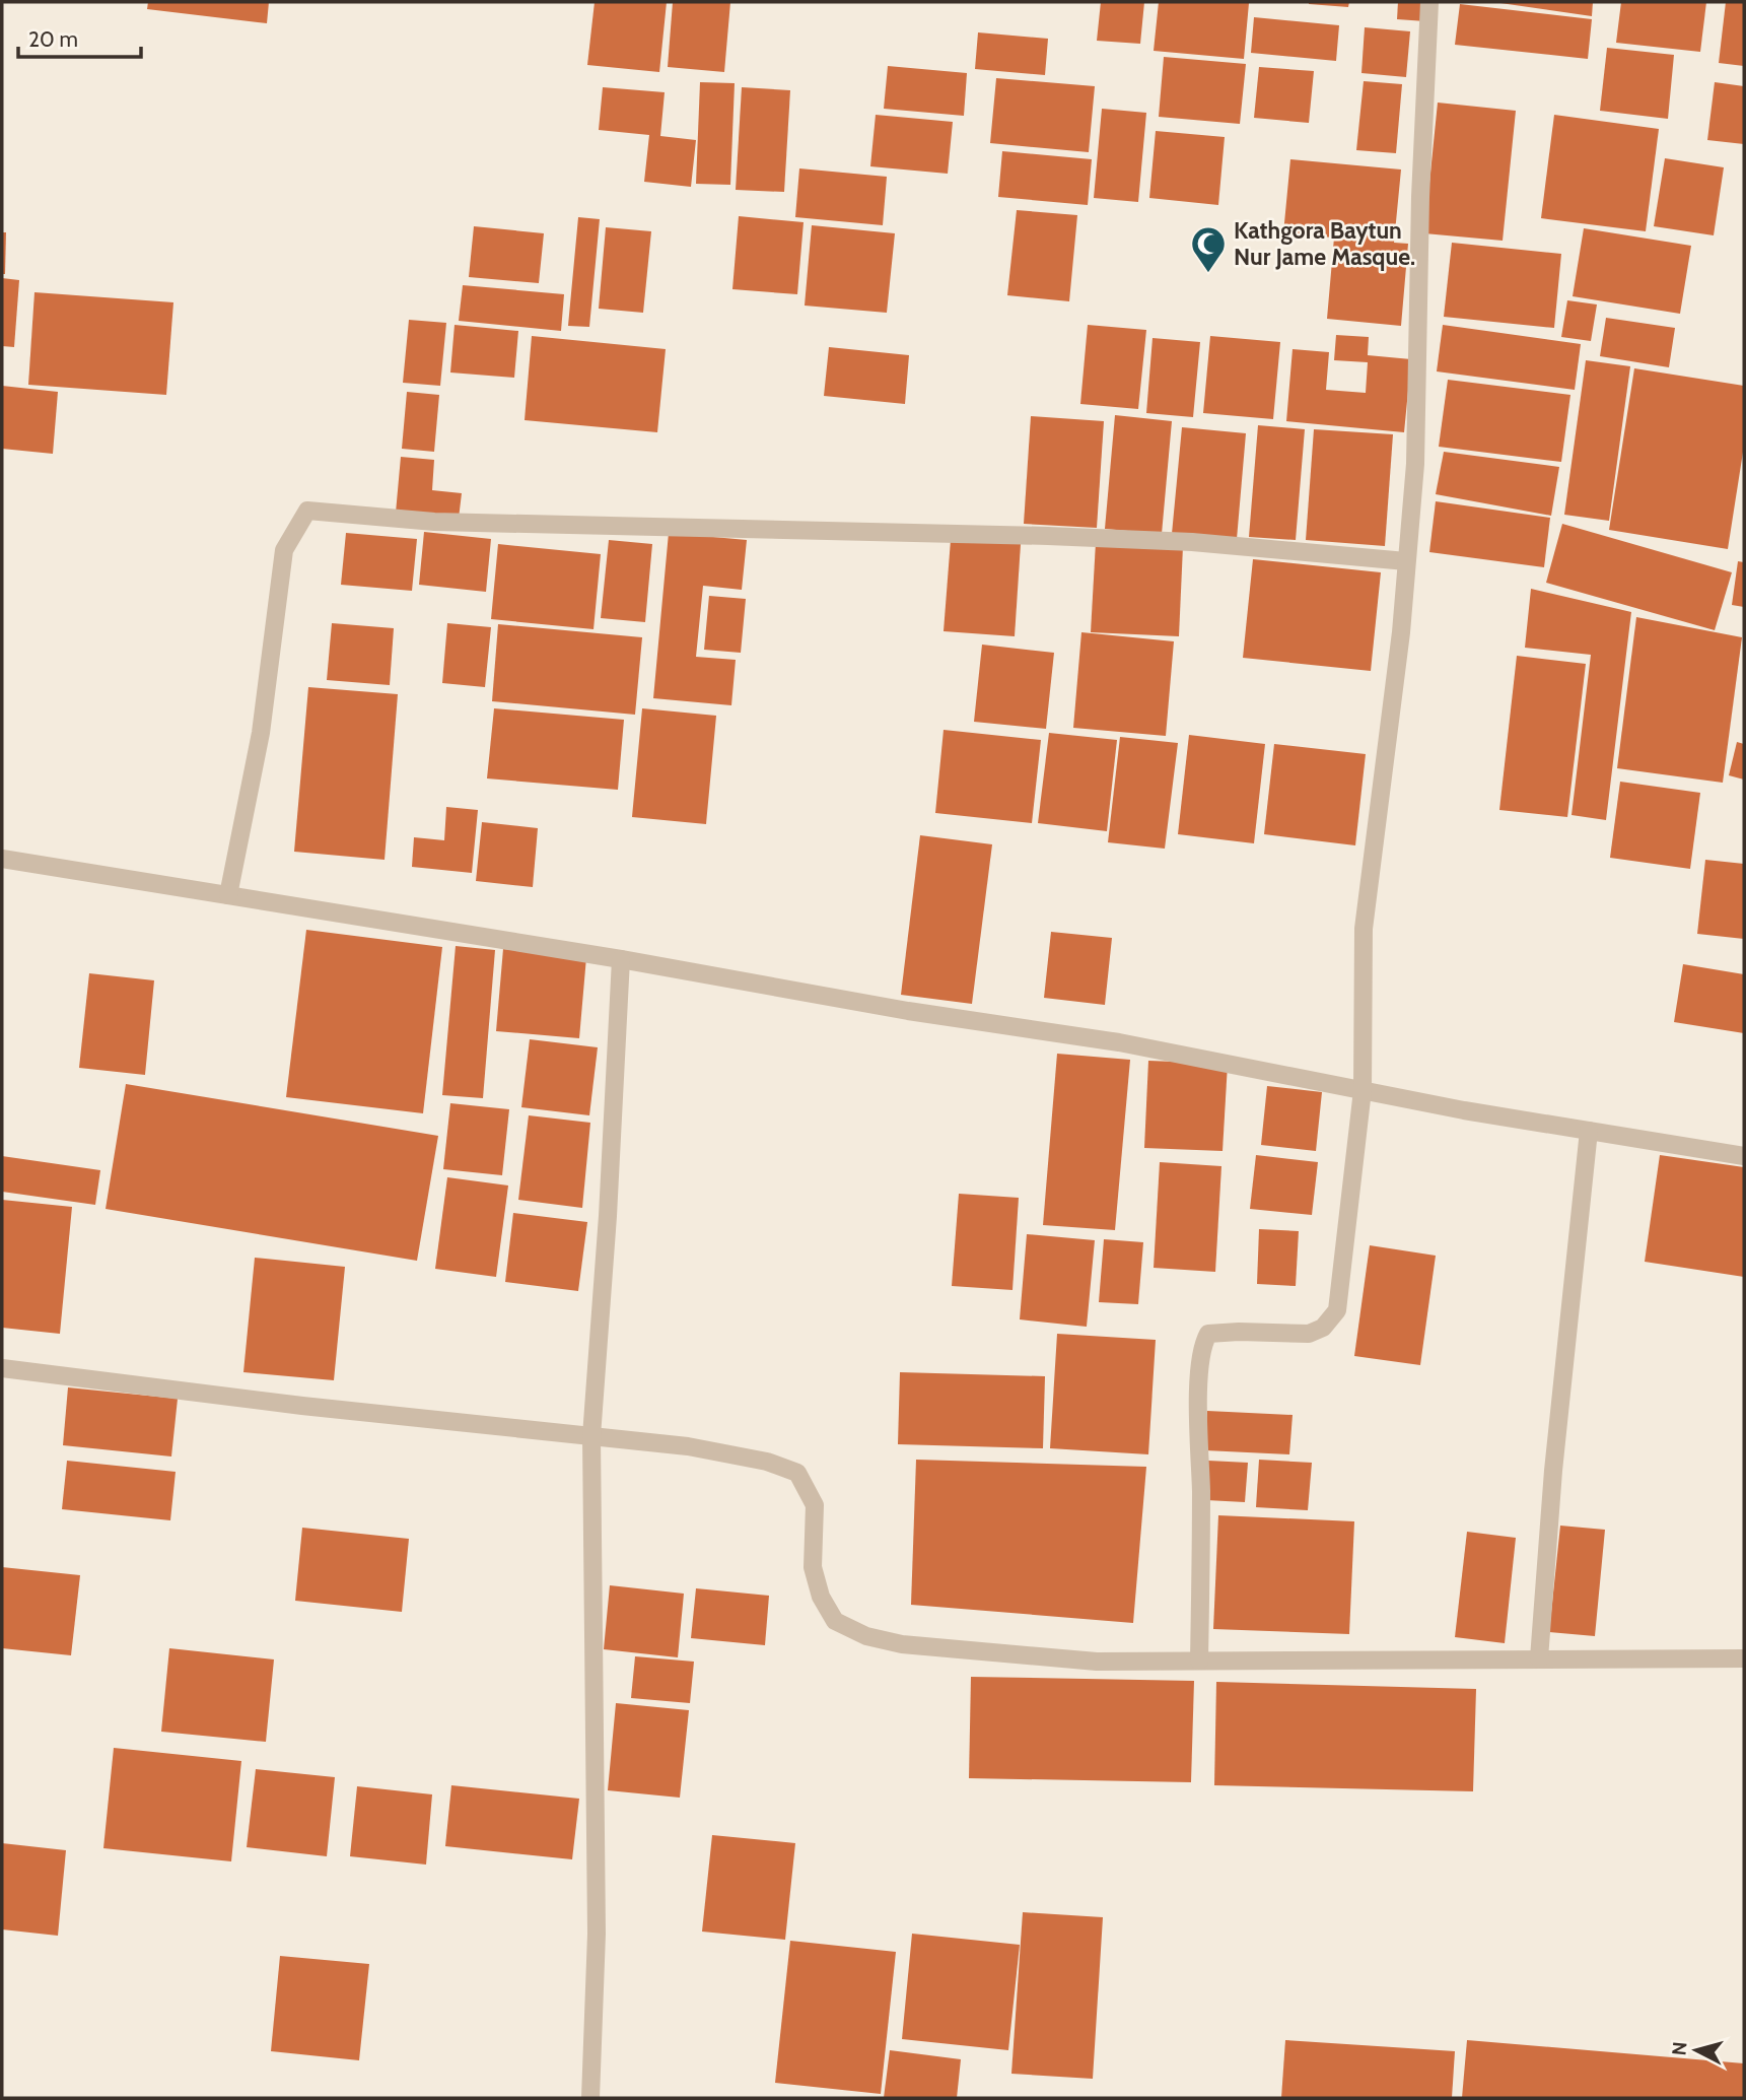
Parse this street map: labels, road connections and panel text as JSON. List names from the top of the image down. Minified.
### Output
{"places":{"mosque":["Kathgora Baytun Nur Jame Masque."]},"scale_bar":"20 m","north":"left"}
